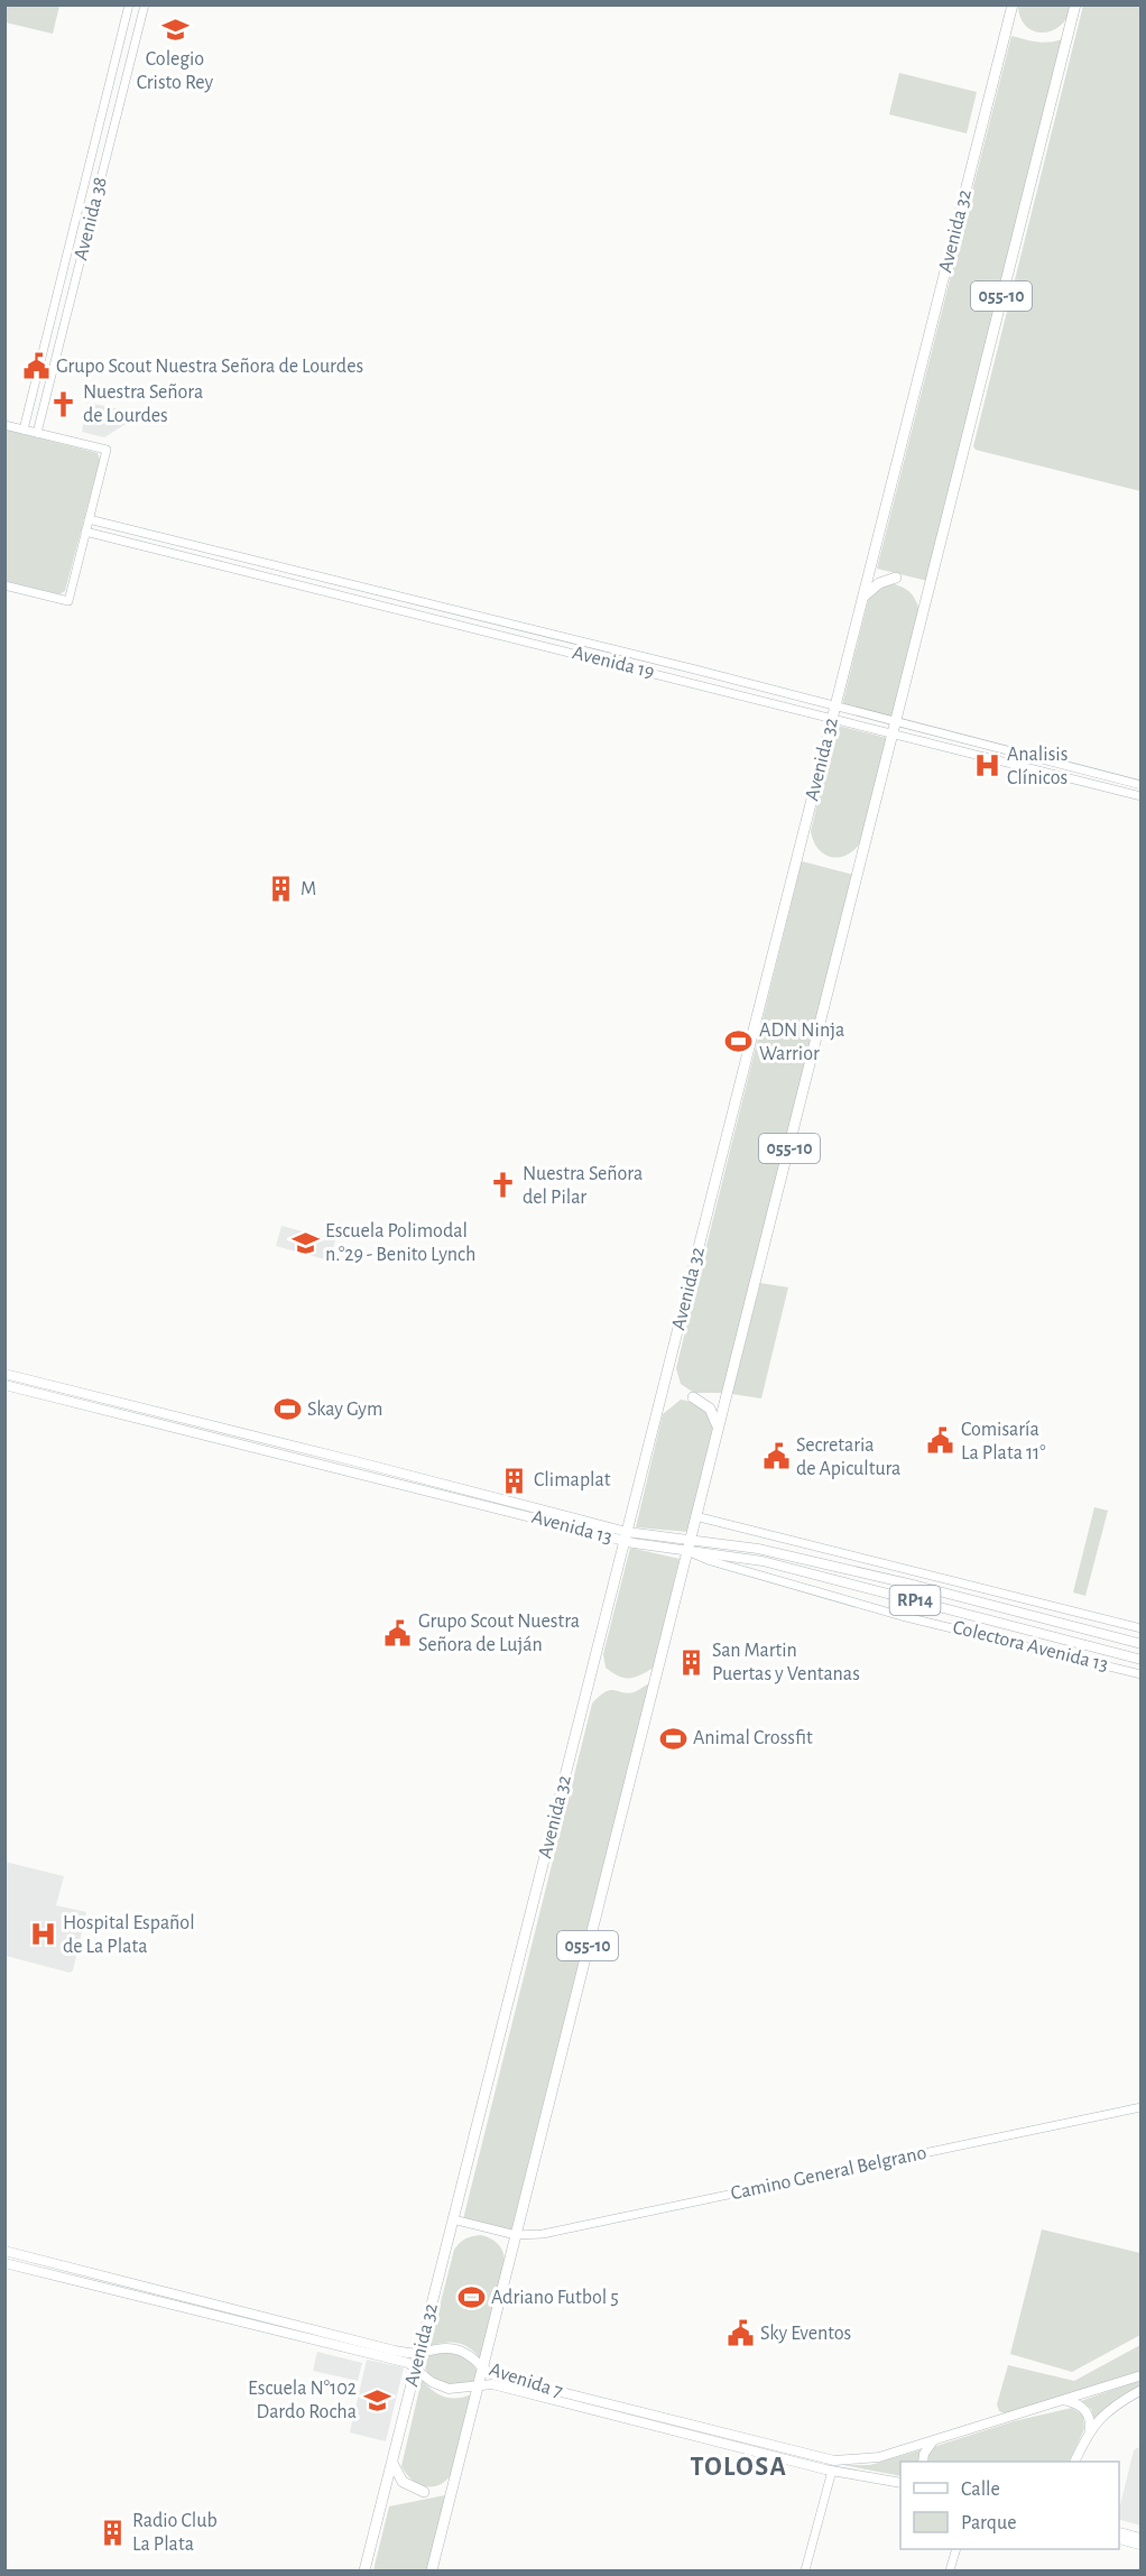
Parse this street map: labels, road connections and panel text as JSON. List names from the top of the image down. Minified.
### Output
{"streets":{"highway":["Avenida 32","055-10"],"main road":["Avenida 38","Avenida 19","Avenida 13","RP14","Colectora Avenida 13","Camino General Belgrano","Avenida 7"]},"crossings":[["Avenida 32","Avenida 19"],["Avenida 32","Avenida 13"],["Avenida 32","Camino General Belgrano"],["Avenida 32","Avenida 7"],["055-10","Avenida 19"],["055-10","Avenida 13"],["055-10","Colectora Avenida 13"],["055-10","Camino General Belgrano"],["055-10","Avenida 7"],["Avenida 13","Colectora Avenida 13"]],"districts":["TOLOSA"],"places":{"school or university":["Colegio Cristo Rey","Escuela Polimodal n.°29 - Benito Lynch","Escuela N°102 Dardo Rocha"],"public building":["Grupo Scout Nuestra Señora de Lourdes","Comisaría La Plata 11°","Secretaria de Apicultura","Grupo Scout Nuestra Señora de Luján","Sky Eventos"],"church":["Nuestra Señora de Lourdes","Nuestra Señora del Pilar"],"hospital":["Analisis Clínicos","Hospital Español de La Plata"],"building":["M","Climaplat","San Martin Puertas y Ventanas","Radio Club La Plata"],"sports":["ADN Ninja Warrior","Skay Gym","Animal Crossfit","Adriano Futbol 5"]},"legend":["Calle","Parque"]}
